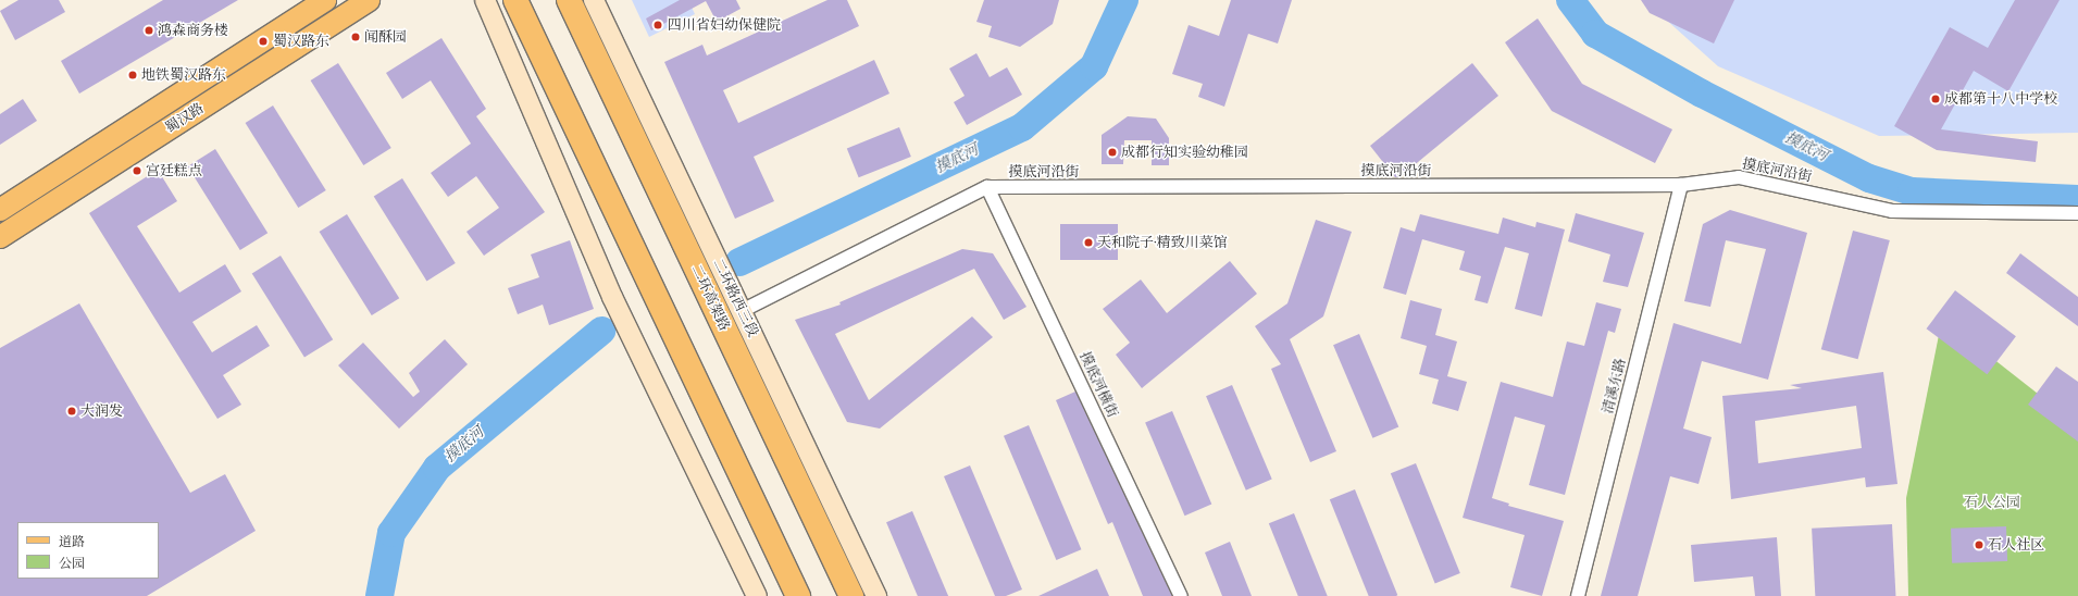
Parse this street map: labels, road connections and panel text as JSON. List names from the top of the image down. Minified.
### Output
{"streets":{"highway":["二环高架路"],"main road":["蜀汉路","二环路西三段"],"street":["摸底河沿街","摸底河横街","清溪东路"]},"crossings":[["摸底河沿街","二环路西三段"],["摸底河沿街","摸底河横街"],["摸底河沿街","清溪东路"]],"water":["摸底河"],"parks":["石人公园"],"places":["四川省妇幼保健院","鸿森商务楼","闻酥园","蜀汉路东","地铁蜀汉路东","成都第十八中学校","成都行知实验幼稚园","宫廷糕点","天和院子·精致川菜馆","大润发","石人社区"],"legend":["道路","公园"]}
